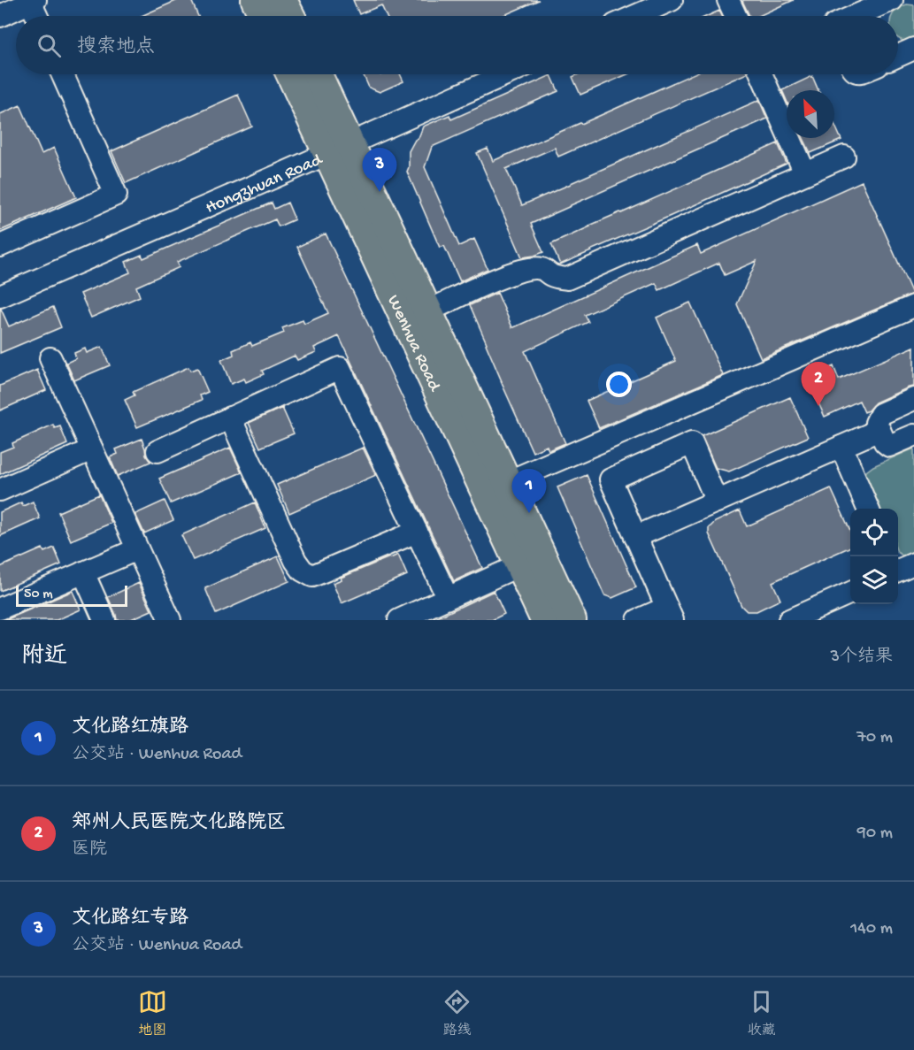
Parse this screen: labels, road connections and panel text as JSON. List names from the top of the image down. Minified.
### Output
{"streets":{"main road":["Wenhua Road"],"street":["Hongzhuan Road"]},"crossings":[["Hongzhuan Road","Wenhua Road"]],"scale_bar":"50 m","north":"top left","page":{"search":"搜索地点","pins":["3","2","1"],"scale":"50 m","heading":["附近","3个结果"],"list":[{"mark":"1","name":"文化路红旗路","note":"公交站 · Wenhua Road","value":"70 m"},{"mark":"2","name":"郑州人民医院文化路院区","note":"医院","value":"90 m"},{"mark":"3","name":"文化路红专路","note":"公交站 · Wenhua Road","value":"140 m"}],"nav":["地图","路线","收藏"]}}
